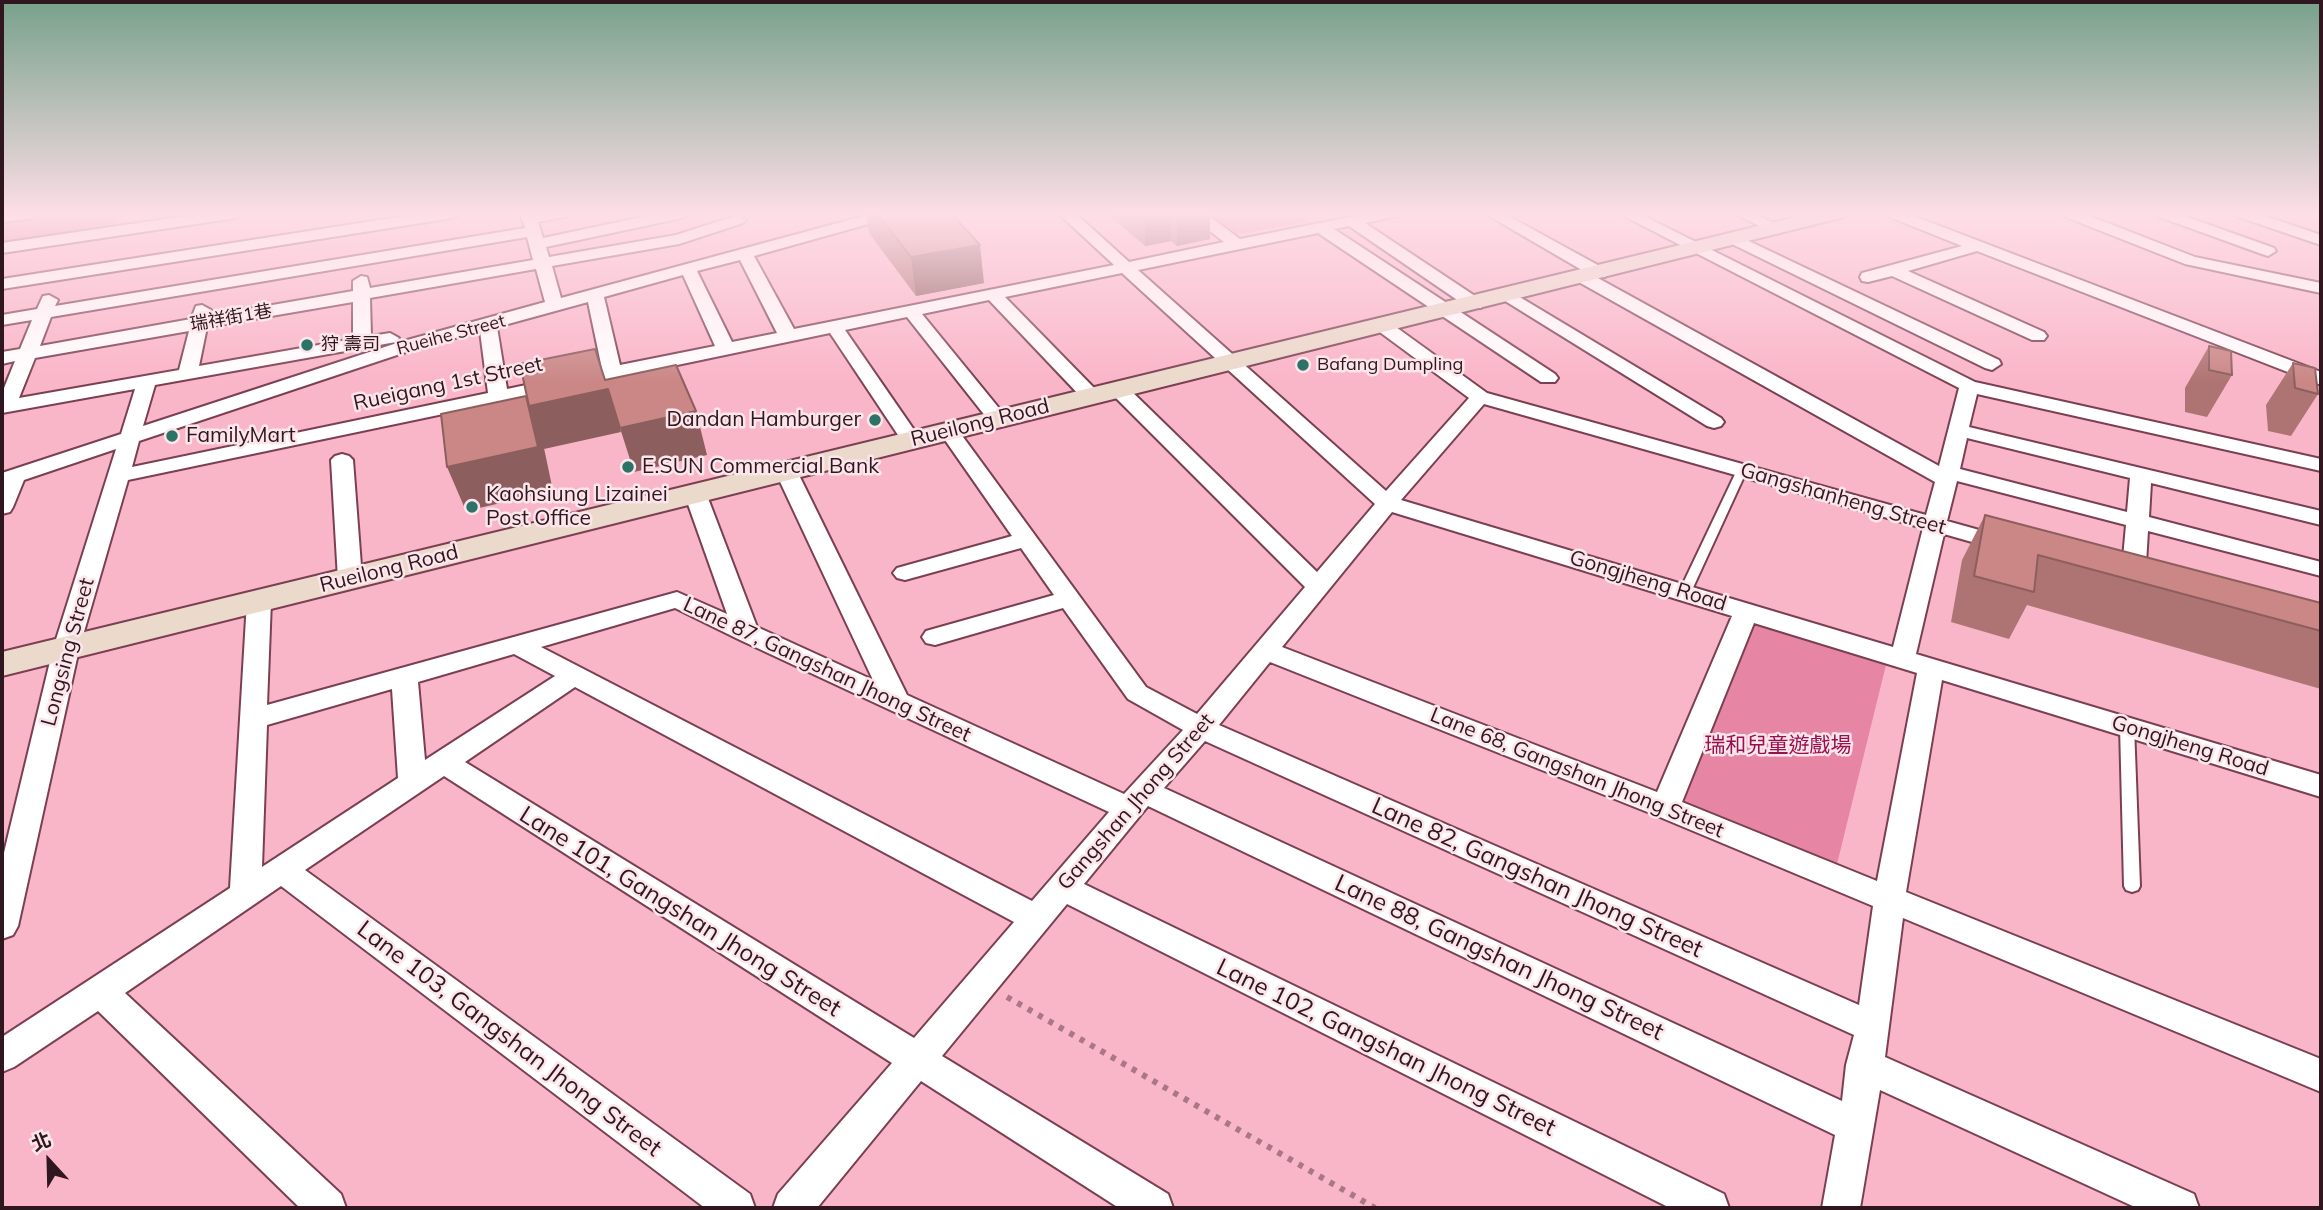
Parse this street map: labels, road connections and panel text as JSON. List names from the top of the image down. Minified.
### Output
{"streets":{"street":["瑞祥街1巷","Rueihe Street","Rueigang 1st Street","Rueilong Road","Gangshanheng Street","Gongjheng Road","Longsing Street","Lane 87, Gangshan Jhong Street","Lane 68, Gangshan Jhong Street","Gangshan Jhong Street","Lane 82, Gangshan Jhong Street","Lane 101, Gangshan Jhong Street","Lane 88, Gangshan Jhong Street","Lane 103, Gangshan Jhong Street","Lane 102, Gangshan Jhong Street"]},"crossings":[["Rueihe Street","Longsing Street"],["Rueigang 1st Street","Longsing Street"],["Rueilong Road","Gangshanheng Street"],["Rueilong Road","Gongjheng Road"],["Rueilong Road","Longsing Street"],["Rueilong Road","Lane 82, Gangshan Jhong Street"],["Gangshanheng Street","Gangshan Jhong Street"],["Gongjheng Road","Gangshan Jhong Street"],["Lane 87, Gangshan Jhong Street","Gangshan Jhong Street"],["Lane 87, Gangshan Jhong Street","Lane 88, Gangshan Jhong Street"],["Lane 68, Gangshan Jhong Street","Gangshan Jhong Street"],["Gangshan Jhong Street","Lane 82, Gangshan Jhong Street"],["Gangshan Jhong Street","Lane 101, Gangshan Jhong Street"],["Gangshan Jhong Street","Lane 88, Gangshan Jhong Street"],["Gangshan Jhong Street","Lane 102, Gangshan Jhong Street"]],"parks":["瑞和兒童遊戲場"],"places":["狩 壽司","Bafang Dumpling","Dandan Hamburger","FamilyMart","E.SUN Commercial Bank","Kaohsiung Lizainei Post Office"],"north":"top"}
